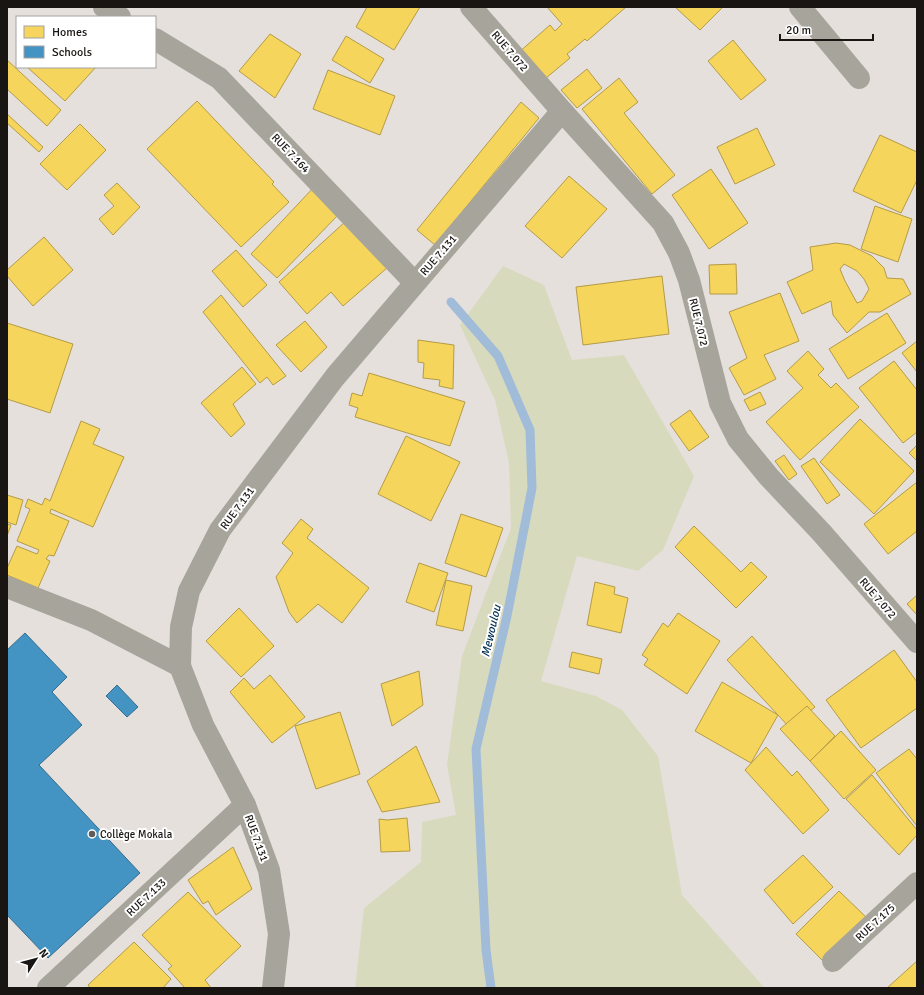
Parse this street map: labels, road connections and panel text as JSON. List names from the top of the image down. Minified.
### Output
{"streets":{"street":["RUE 7.072","RUE 7.164","RUE 7.131","RUE 7.133","RUE 7.175"]},"crossings":[["RUE 7.072","RUE 7.131"],["RUE 7.164","RUE 7.131"],["RUE 7.131","RUE 7.133"]],"water":["Mewoulou"],"places":["Collège Mokala"],"legend":["Homes","Schools"],"scale_bar":"20 m","north":"top right"}
